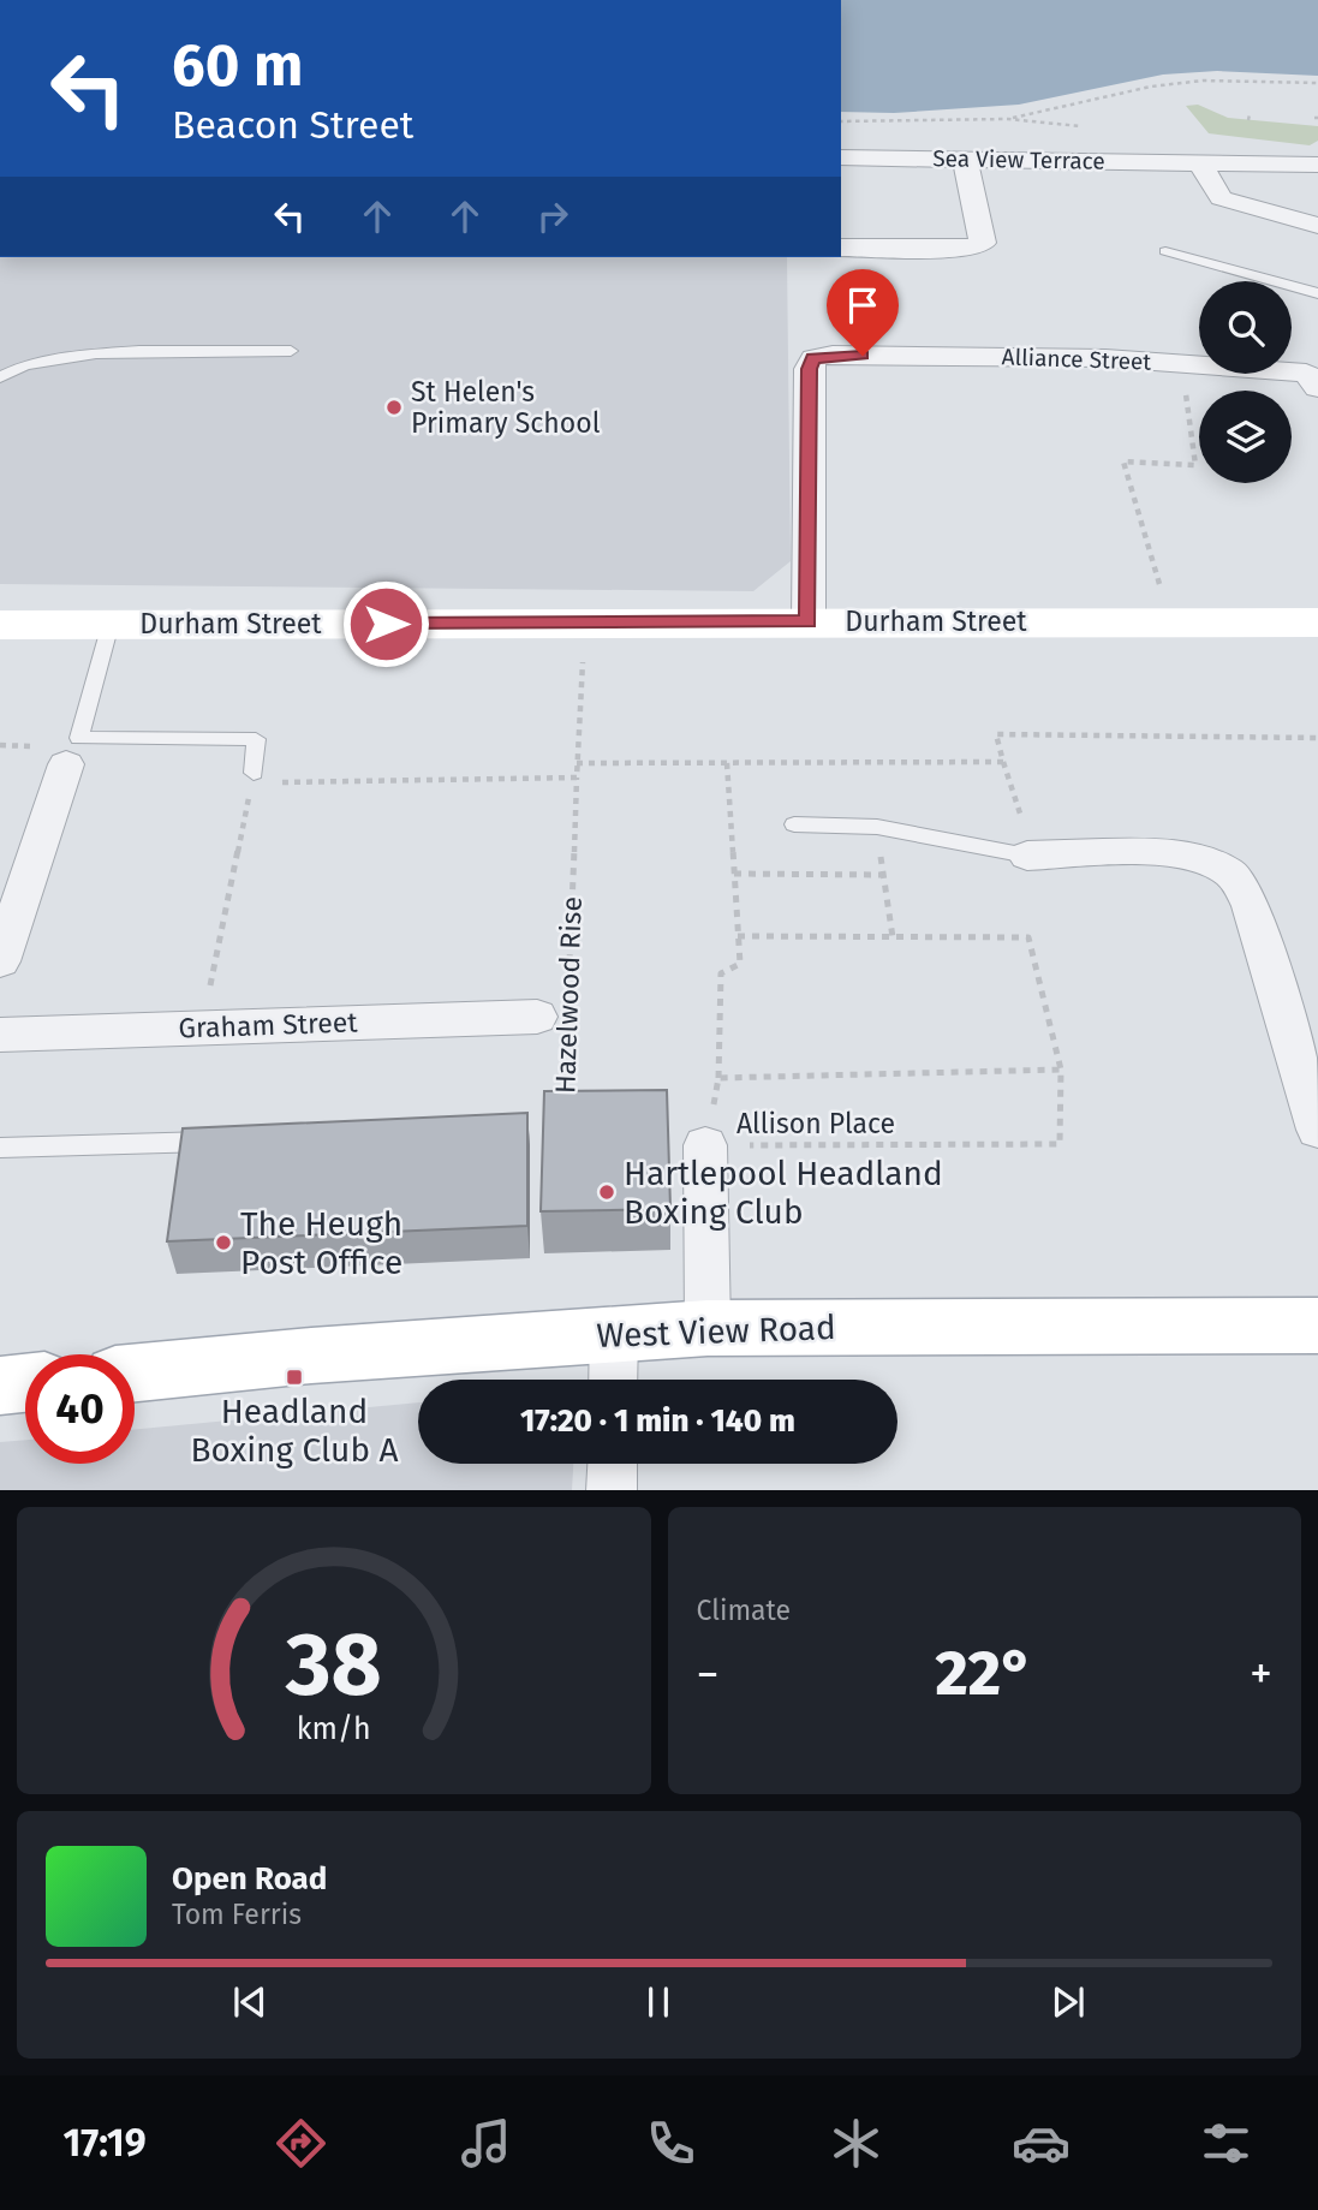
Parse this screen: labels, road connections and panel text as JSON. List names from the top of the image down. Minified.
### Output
{"streets":{"street":["Sea View Terrace","Alliance Street","Durham Street","Graham Street","West View Road"],"path":["Hazelwood Rise","Allison Place"]},"crossings":[["Alliance Street","Durham Street"],["Durham Street","Hazelwood Rise"],["Hazelwood Rise","Graham Street"]],"places":{"other":["St Helen's Primary School","Hartlepool Headland Boxing Club","The Heugh Post Office"],"transit":["Headland Boxing Club A"]},"page":{"turn":["60 m","Beacon Street"],"limit":"40","trip":"17:20 · 1 min · 140 m","tile":"Climate","heat":["−","22°","+"],"song":["Open Road","Tom Ferris"],"tabs":"17:19","gauge":["38","km/h"]}}
